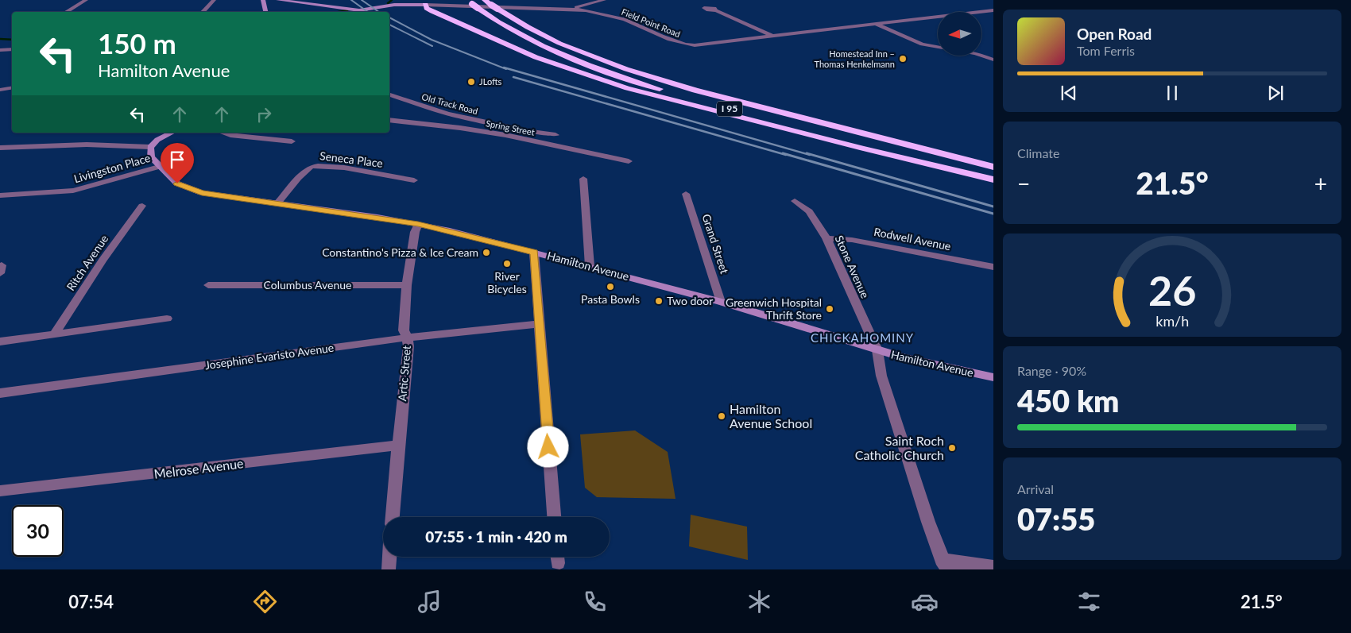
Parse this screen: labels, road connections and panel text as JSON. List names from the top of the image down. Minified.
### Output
{"streets":{"highway":["I 95"],"main road":["Field Point Road","Hamilton Avenue"],"street":["Old Track Road","Spring Street","Seneca Place","Livingston Place","Rodwell Avenue","Grand Street","Ritch Avenue","Stone Avenue","Columbus Avenue","Josephine Evaristo Avenue","Artic Street","Melrose Avenue"]},"crossings":[["Seneca Place","Hamilton Avenue"],["Livingston Place","Hamilton Avenue"],["Rodwell Avenue","Stone Avenue"],["Grand Street","Hamilton Avenue"],["Hamilton Avenue","Stone Avenue"],["Hamilton Avenue","Artic Street"],["Columbus Avenue","Artic Street"],["Josephine Evaristo Avenue","Artic Street"],["Artic Street","Melrose Avenue"]],"districts":["CHICKAHOMINY"],"places":["Homestead Inn – Thomas Henkelmann","JLofts","Constantino's Pizza & Ice Cream","River Bicycles","Pasta Bowls","Two door","Greenwich Hospital Thrift Store","Hamilton Avenue School","Saint Roch Catholic Church"],"north":"left","page":{"turn":["150 m","Hamilton Avenue"],"song":["Open Road","Tom Ferris"],"tile":["Climate",["Range · 90%","450 km"],["Arrival","07:55"]],"heat":["−","21.5°","+"],"limit":"30","trip":"07:55 · 1 min · 420 m","tabs":["07:54","21.5°"],"gauge":["26","km/h"]}}
